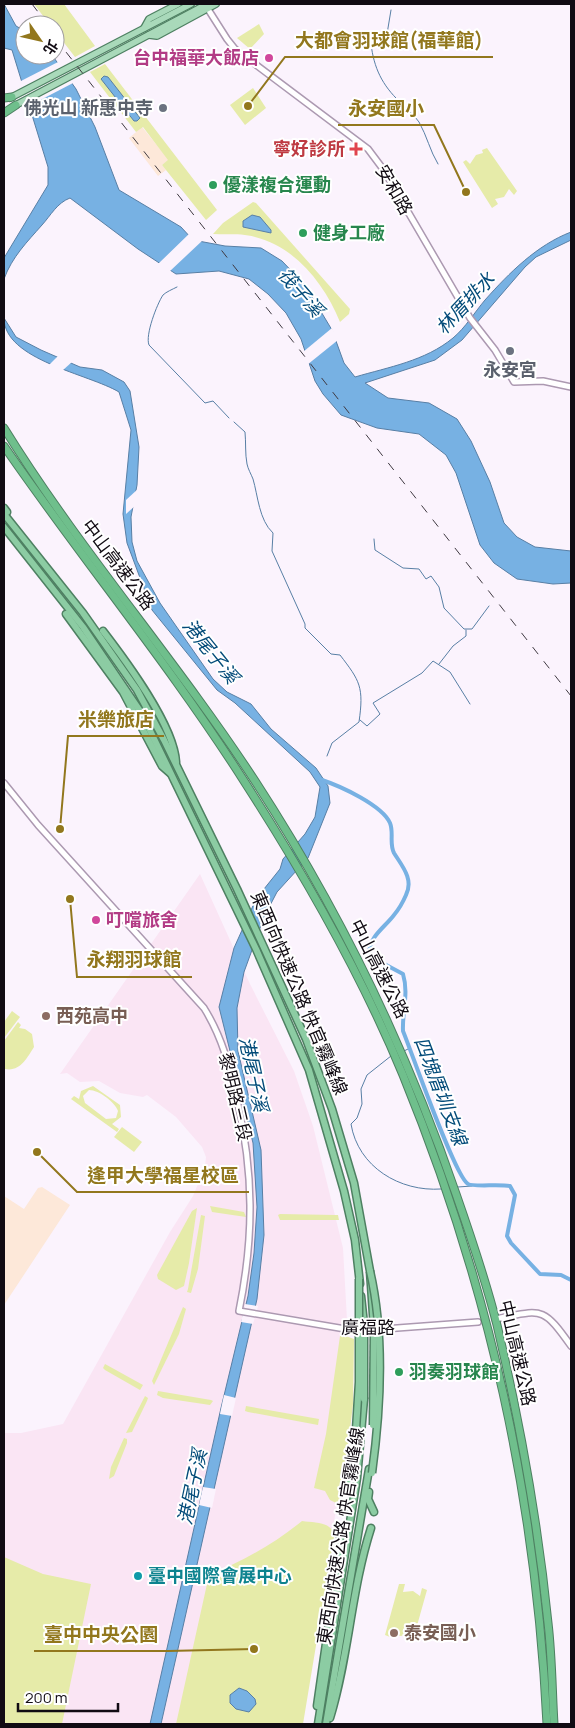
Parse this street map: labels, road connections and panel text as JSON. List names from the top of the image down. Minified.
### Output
{"streets":{"highway":["中山高速公路","東西向快速公路 快官霧峰線"],"main road":["安和路","黎明路三段","廣福路"]},"crossings":[["黎明路三段","廣福路"]],"water":["筏子溪","林厝排水","港尾子溪","四塊厝圳支線"],"places":{"other":["台中福華大飯店","大都會羽球館(福華館)","佛光山 新惠中寺","優漾複合運動","永安國小","健身工廠","永安宮","米樂旅店","永翔羽球館","叮噹旅舍","西苑高中","逢甲大學福星校區","羽奏羽球館","臺中國際會展中心","泰安國小","臺中中央公園"],"health":["寧好診所"]},"scale_bar":"200 m","north":"bottom right"}
